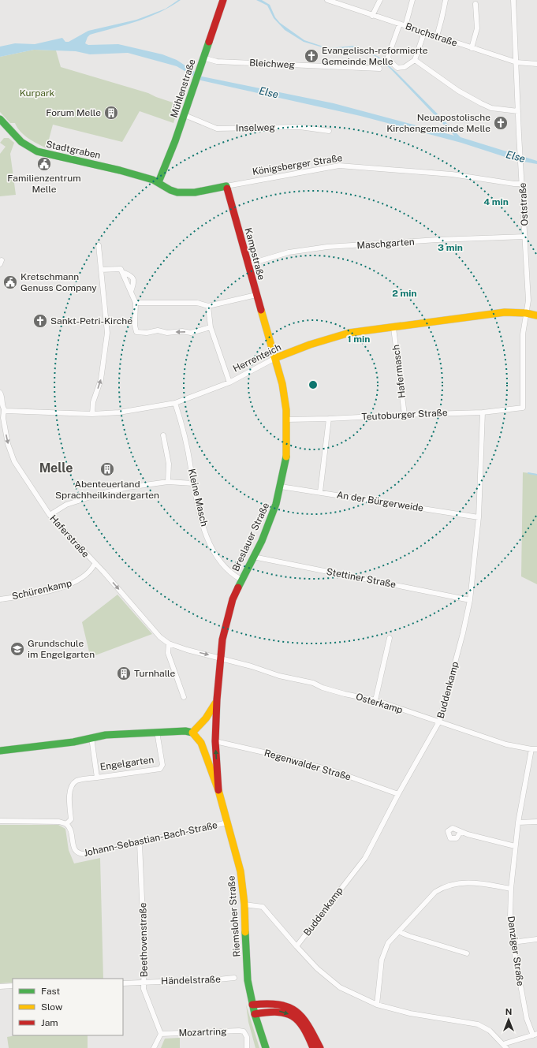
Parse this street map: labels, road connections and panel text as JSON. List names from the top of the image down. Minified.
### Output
{"streets":{"main road":["Mühlenstraße","Stadtgraben","Königsberger Straße","Kampstraße","Herrenteich","Breslauer Straße","Riemsloher Straße"],"street":["Bruchstraße","Bleichweg","Inselweg","Oststraße","Maschgarten","Hafermasch","Teutoburger Straße","Kleine Masch","An der Bürgerweide","Haferstraße","Stettiner Straße","Schürenkamp","Buddenkamp","Osterkamp","Engelgarten","Regenwalder Straße","Johann-Sebastian-Bach-Straße","Beethovenstraße","Danziger Straße","Händelstraße","Mozartring"]},"crossings":[["Bruchstraße","Oststraße"],["Bleichweg","Mühlenstraße"],["Mühlenstraße","Inselweg"],["Mühlenstraße","Stadtgraben"],["Mühlenstraße","Königsberger Straße"],["Stadtgraben","Königsberger Straße"],["Königsberger Straße","Oststraße"],["Königsberger Straße","Kampstraße"],["Oststraße","Maschgarten"],["Oststraße","Herrenteich"],["Oststraße","Teutoburger Straße"],["Maschgarten","Kampstraße"],["Kampstraße","Breslauer Straße"],["Herrenteich","Hafermasch"],["Herrenteich","Kleine Masch"],["Herrenteich","Haferstraße"],["Herrenteich","Breslauer Straße"],["Hafermasch","Teutoburger Straße"],["Teutoburger Straße","Breslauer Straße"],["Teutoburger Straße","Buddenkamp"],["Kleine Masch","Breslauer Straße"],["An der Bürgerweide","Breslauer Straße"],["An der Bürgerweide","Buddenkamp"],["Haferstraße","Breslauer Straße"],["Haferstraße","Schürenkamp"],["Haferstraße","Osterkamp"],["Breslauer Straße","Stettiner Straße"],["Breslauer Straße","Osterkamp"],["Breslauer Straße","Regenwalder Straße"],["Breslauer Straße","Riemsloher Straße"],["Stettiner Straße","Buddenkamp"],["Buddenkamp","Osterkamp"],["Buddenkamp","Regenwalder Straße"],["Osterkamp","Danziger Straße"],["Engelgarten","Johann-Sebastian-Bach-Straße"],["Johann-Sebastian-Bach-Straße","Riemsloher Straße"],["Johann-Sebastian-Bach-Straße","Beethovenstraße"],["Beethovenstraße","Händelstraße"],["Beethovenstraße","Mozartring"]],"one_way":["Haferstraße"],"districts":["Melle"],"water":["Else"],"parks":["Kurpark"],"places":{"church":["Evangelisch-reformierte Gemeinde Melle","Neuapostolische Kirchengemeinde Melle","Sankt-Petri-Kirche"],"building":["Forum Melle","Abenteuerland Sprachheilkindergarten","Turnhalle"],"public building":["Familienzentrum Melle","Kretschmann Genuss Company"],"school or university":["Grundschule im Engelgarten"]},"legend":["Fast","Slow","Jam"],"north":"top","rings":["4 min","3 min","2 min","1 min"]}
